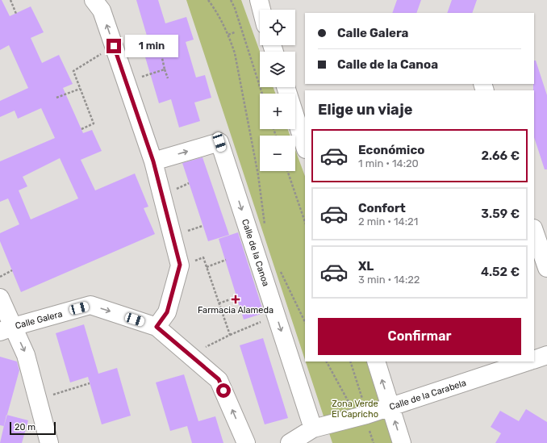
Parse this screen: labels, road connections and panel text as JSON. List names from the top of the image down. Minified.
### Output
{"streets":{"street":["Calle de la Canoa","Calle Galera","Calle de la Carabela"]},"crossings":[["Calle de la Canoa","Calle de la Carabela"]],"parks":["Zona Verde El Capricho"],"places":{"health":["Farmacia Alameda"]},"scale_bar":"20 m","page":{"map_buttons":["+","−"],"banner":["Calle Galera","Calle de la Canoa"],"bubble":"1 min","heading":"Elige un viaje","list":[{"name":"Económico","note":"1 min · 14:20","value":"2.66 €"},{"name":"Confort","note":"2 min · 14:21","value":"3.59 €"},{"name":"XL","note":"3 min · 14:22","value":"4.52 €"}],"buttons":"Confirmar","scale":"20 m"}}
